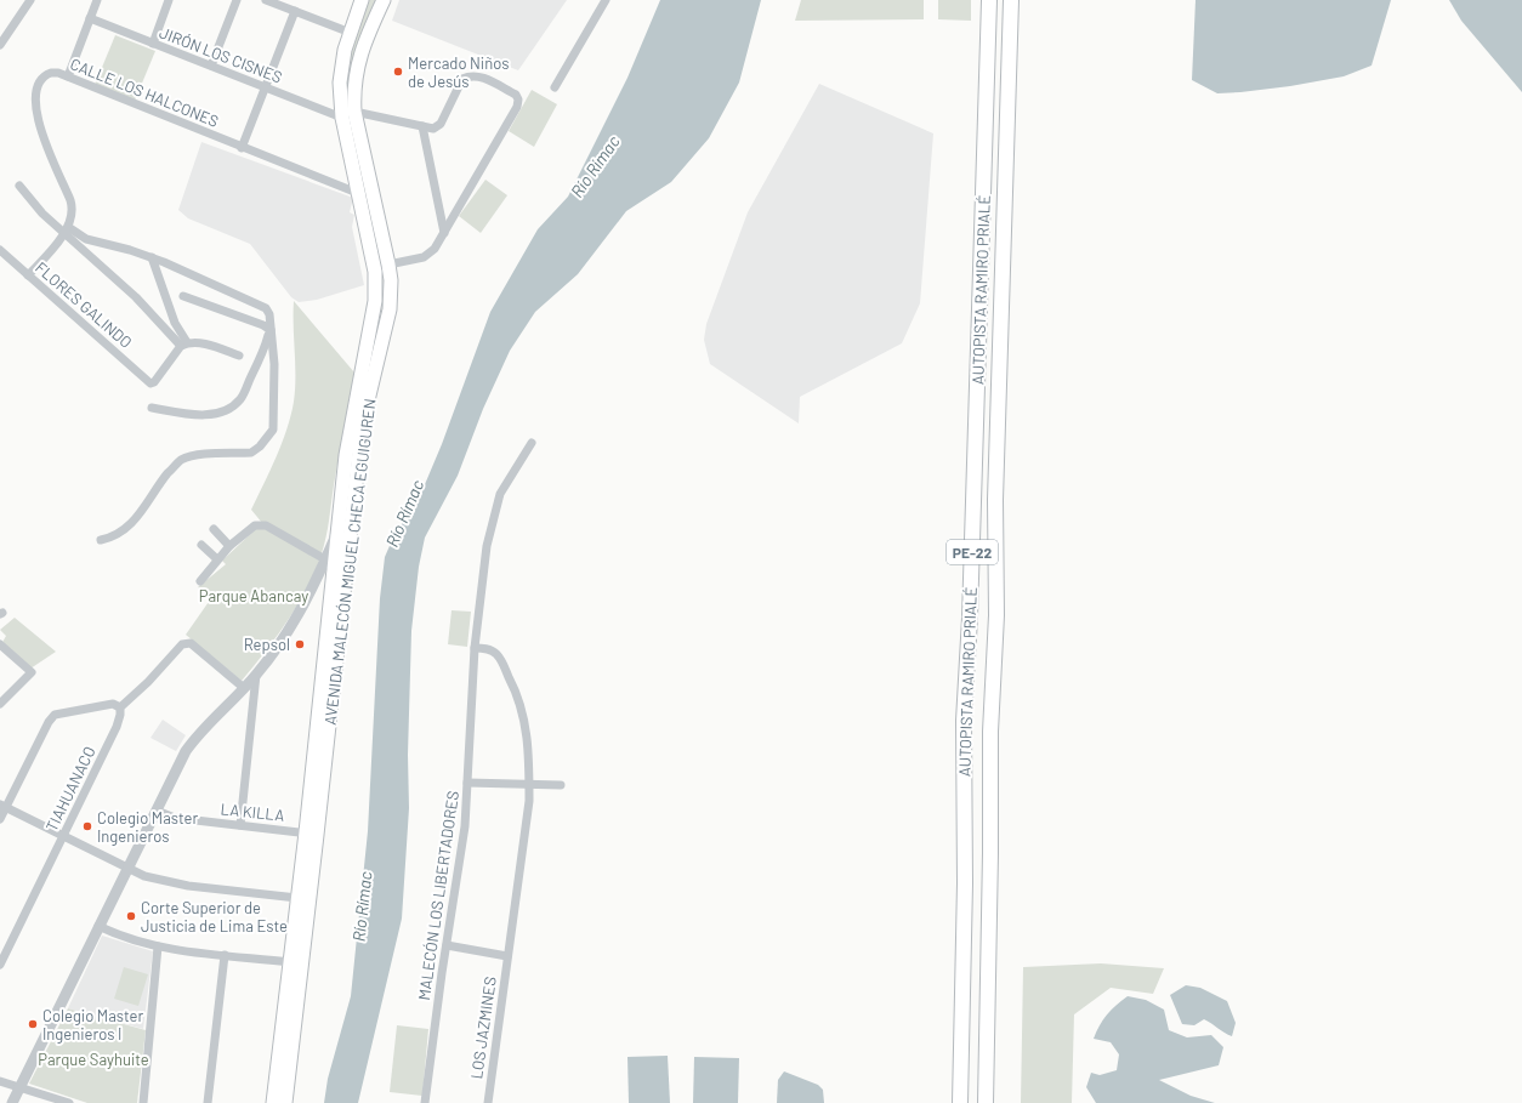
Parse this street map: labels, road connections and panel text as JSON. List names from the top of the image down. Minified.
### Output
{"streets":{"highway":["AUTOPISTA RAMIRO PRIALÉ","PE-22"],"main road":["AVENIDA MALECÓN MIGUEL CHECA EGUIGUREN"],"street":["JIRÓN LOS CISNES","CALLE LOS HALCONES","FLORES GALINDO","TIAHUANACO","LA KILLA","MALECÓN LOS LIBERTADORES","LOS JAZMINES"]},"crossings":[["JIRÓN LOS CISNES","AVENIDA MALECÓN MIGUEL CHECA EGUIGUREN"],["CALLE LOS HALCONES","AVENIDA MALECÓN MIGUEL CHECA EGUIGUREN"],["AVENIDA MALECÓN MIGUEL CHECA EGUIGUREN","LA KILLA"],["MALECÓN LOS LIBERTADORES","LOS JAZMINES"]],"water":["Río Rímac"],"parks":["Parque Abancay","Parque Sayhuite"],"places":["Mercado Niños de Jesús","Repsol","Colegio Master Ingenieros","Corte Superior de Justicia de Lima Este","Colegio Master Ingenieros I"]}
